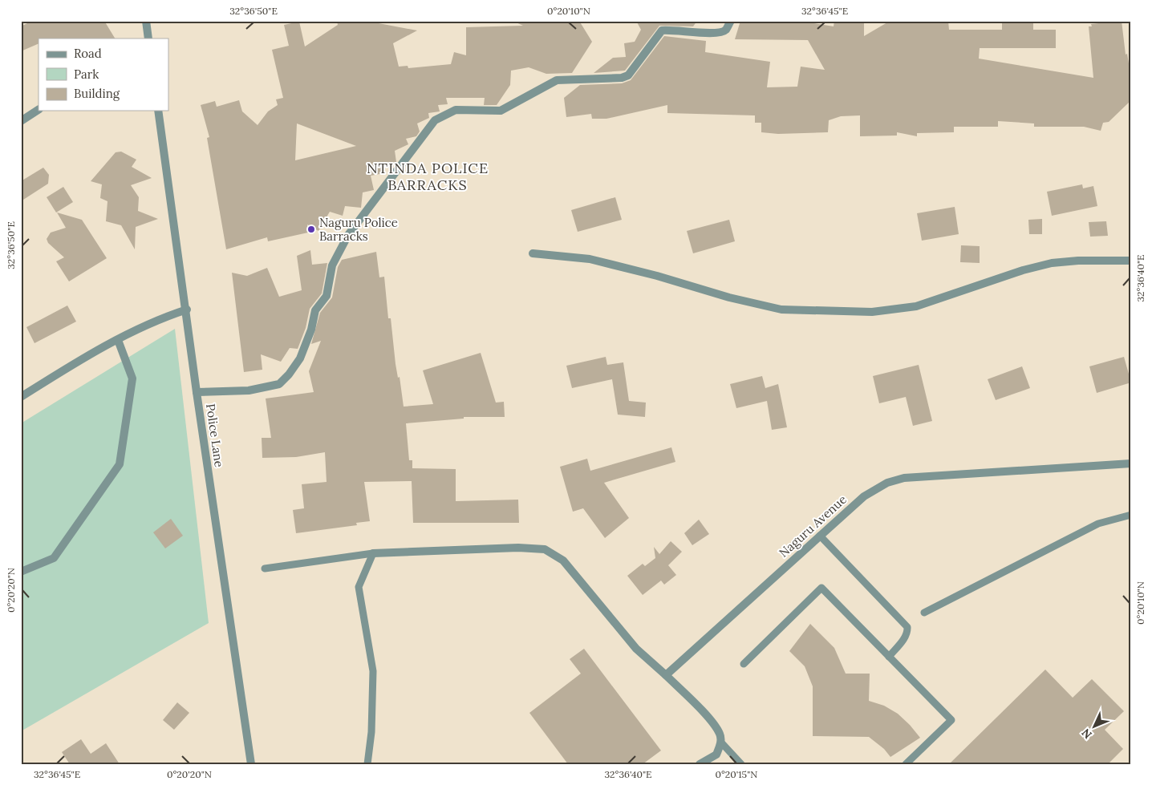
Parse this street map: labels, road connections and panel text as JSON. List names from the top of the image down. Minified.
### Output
{"streets":{"street":["Police Lane","Naguru Avenue"]},"districts":["NTINDA POLICE BARRACKS"],"places":["Naguru Police Barracks"],"legend":["Road","Park","Building"],"north":"bottom left","coordinates":["32°36'50\"E","0°20'10\"N","32°36'45\"E","32°36'40\"E","0°20'20\"N","0°20'15\"N"]}
